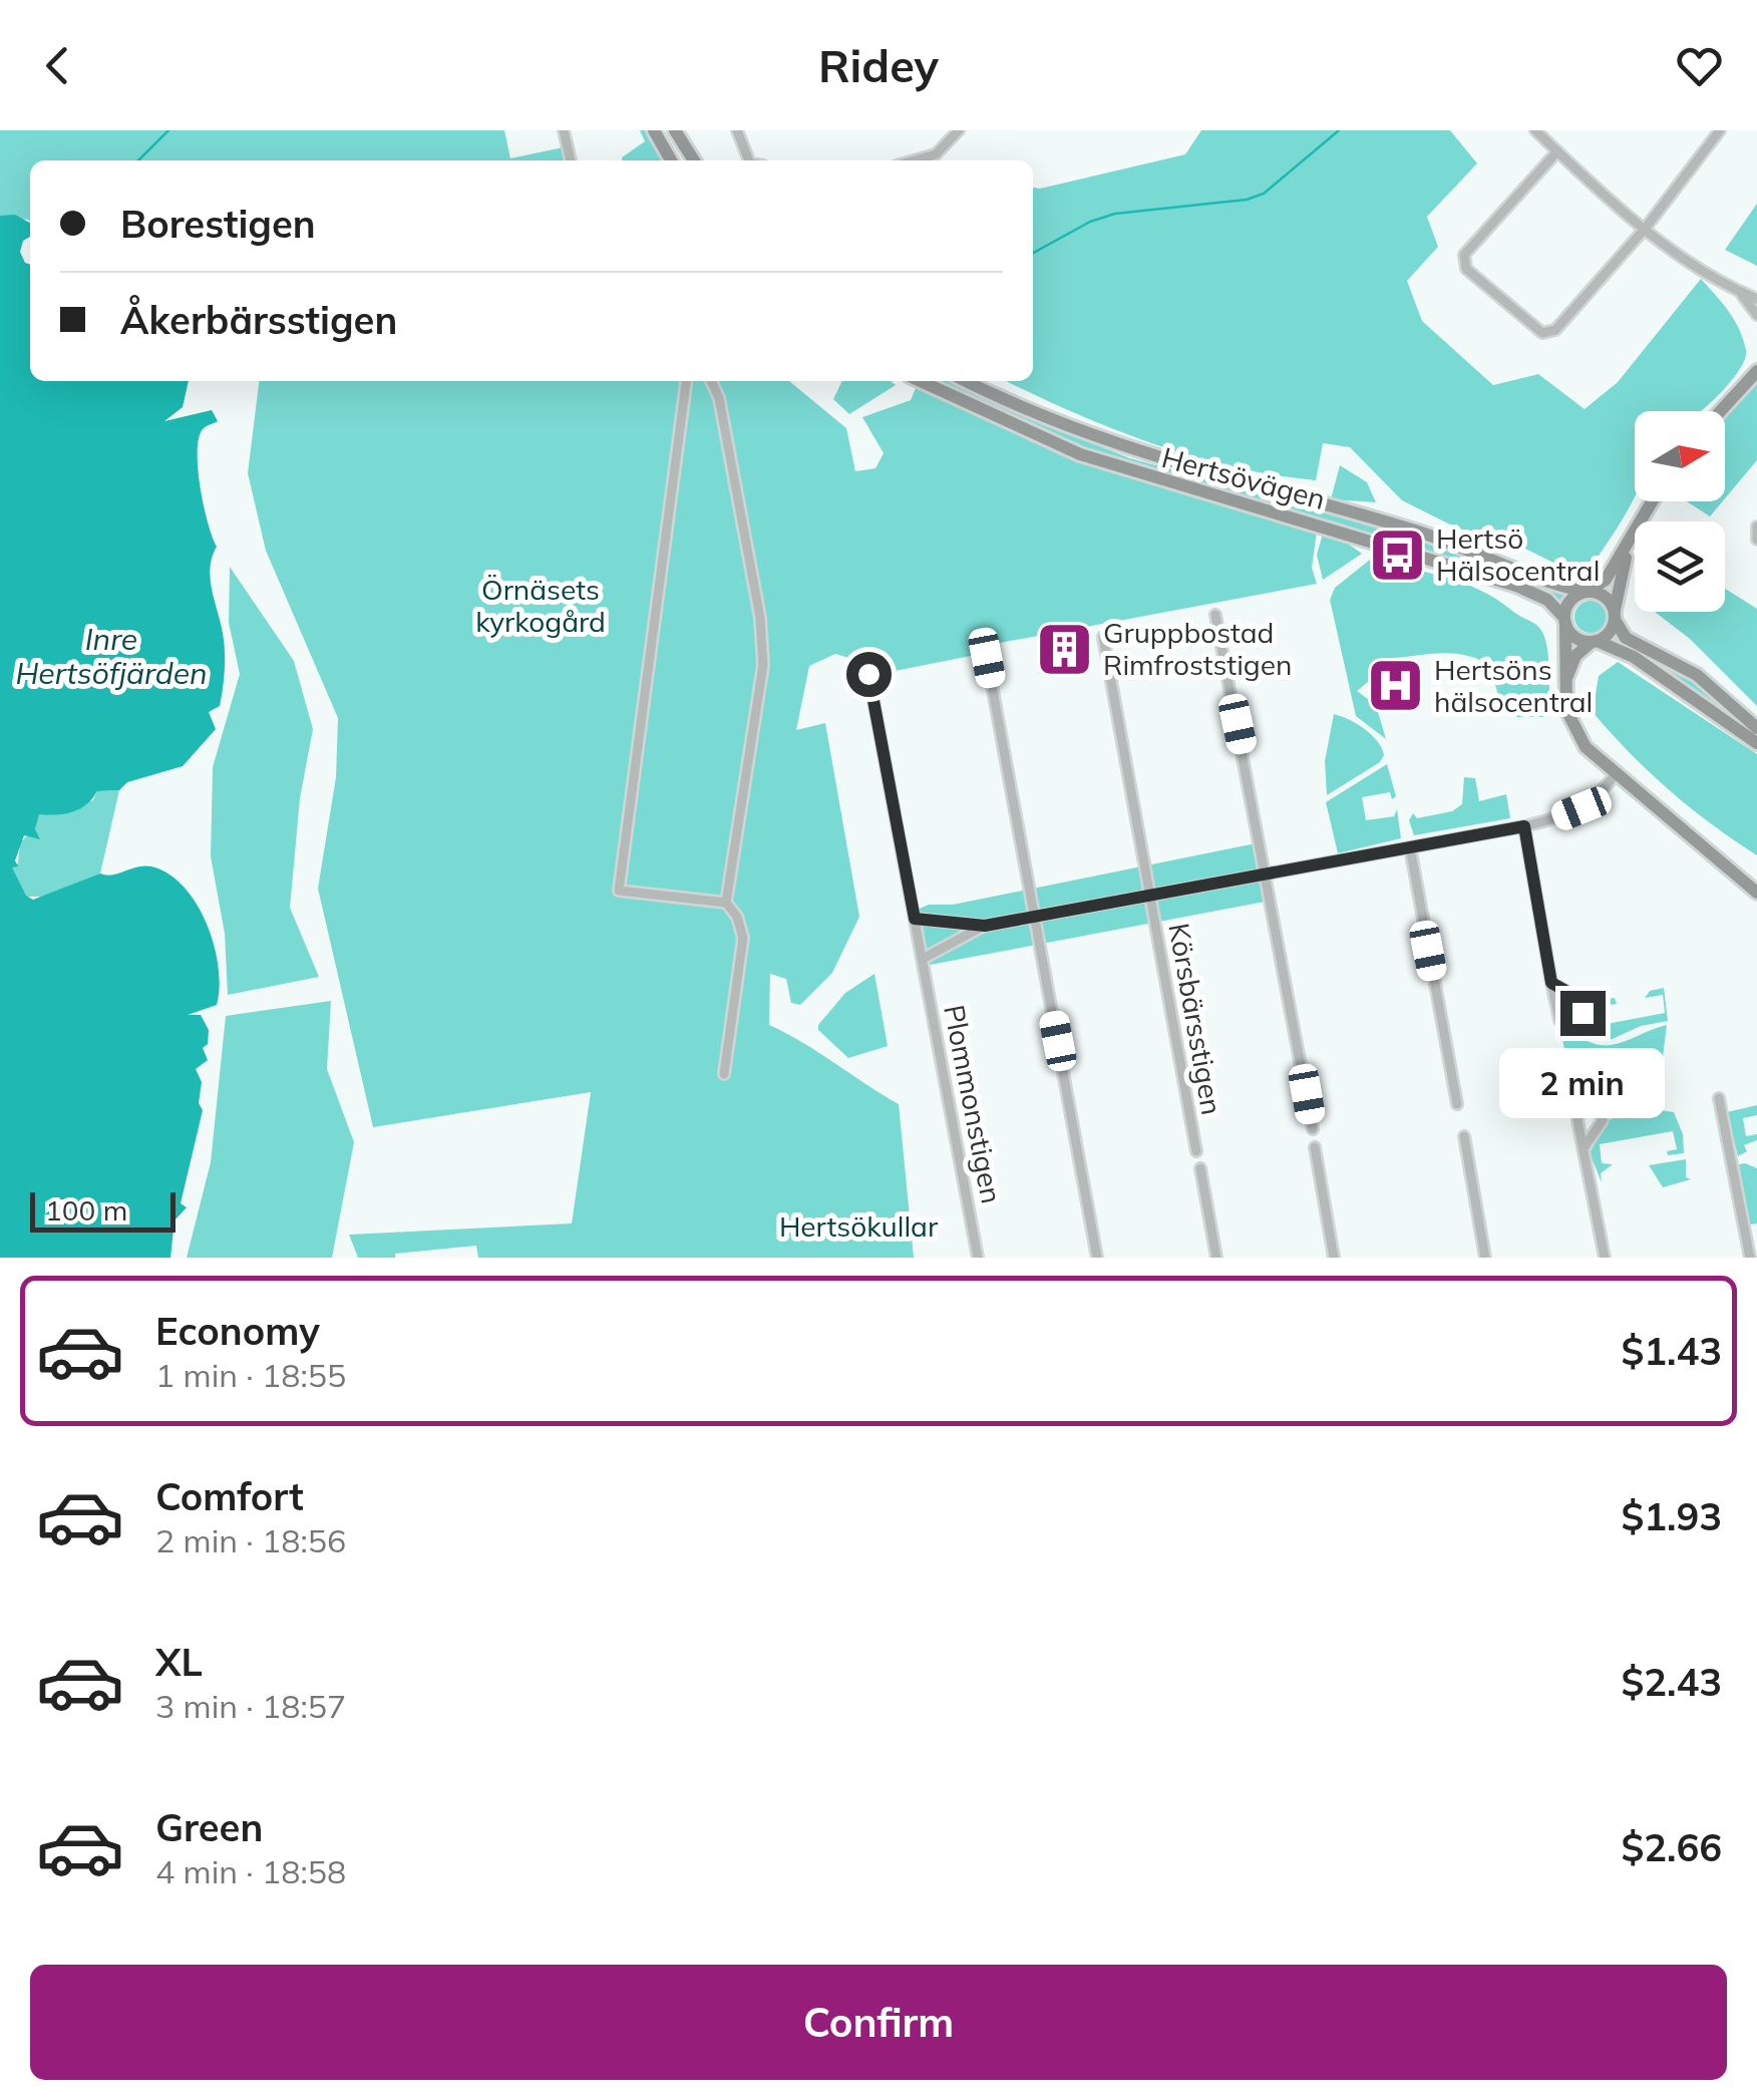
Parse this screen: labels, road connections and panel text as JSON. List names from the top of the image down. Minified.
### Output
{"streets":{"main road":["Hertsövägen"],"street":["Körsbärsstigen","Plommonstigen"]},"water":["Inre Hertsöfjärden"],"parks":["Örnäsets kyrkogård","Hertsökullar"],"places":{"bus stop":["Hertsö Hälsocentral"],"building":["Gruppbostad Rimfroststigen"],"hospital":["Hertsöns hälsocentral"]},"scale_bar":"100 m","north":"right","page":{"header":"Ridey","banner":["Borestigen","Åkerbärsstigen"],"bubble":"2 min","scale":"100 m","list":[{"name":"Economy","note":"1 min · 18:55","value":"$1.43"},{"name":"Comfort","note":"2 min · 18:56","value":"$1.93"},{"name":"XL","note":"3 min · 18:57","value":"$2.43"},{"name":"Green","note":"4 min · 18:58","value":"$2.66"}],"buttons":"Confirm"}}
